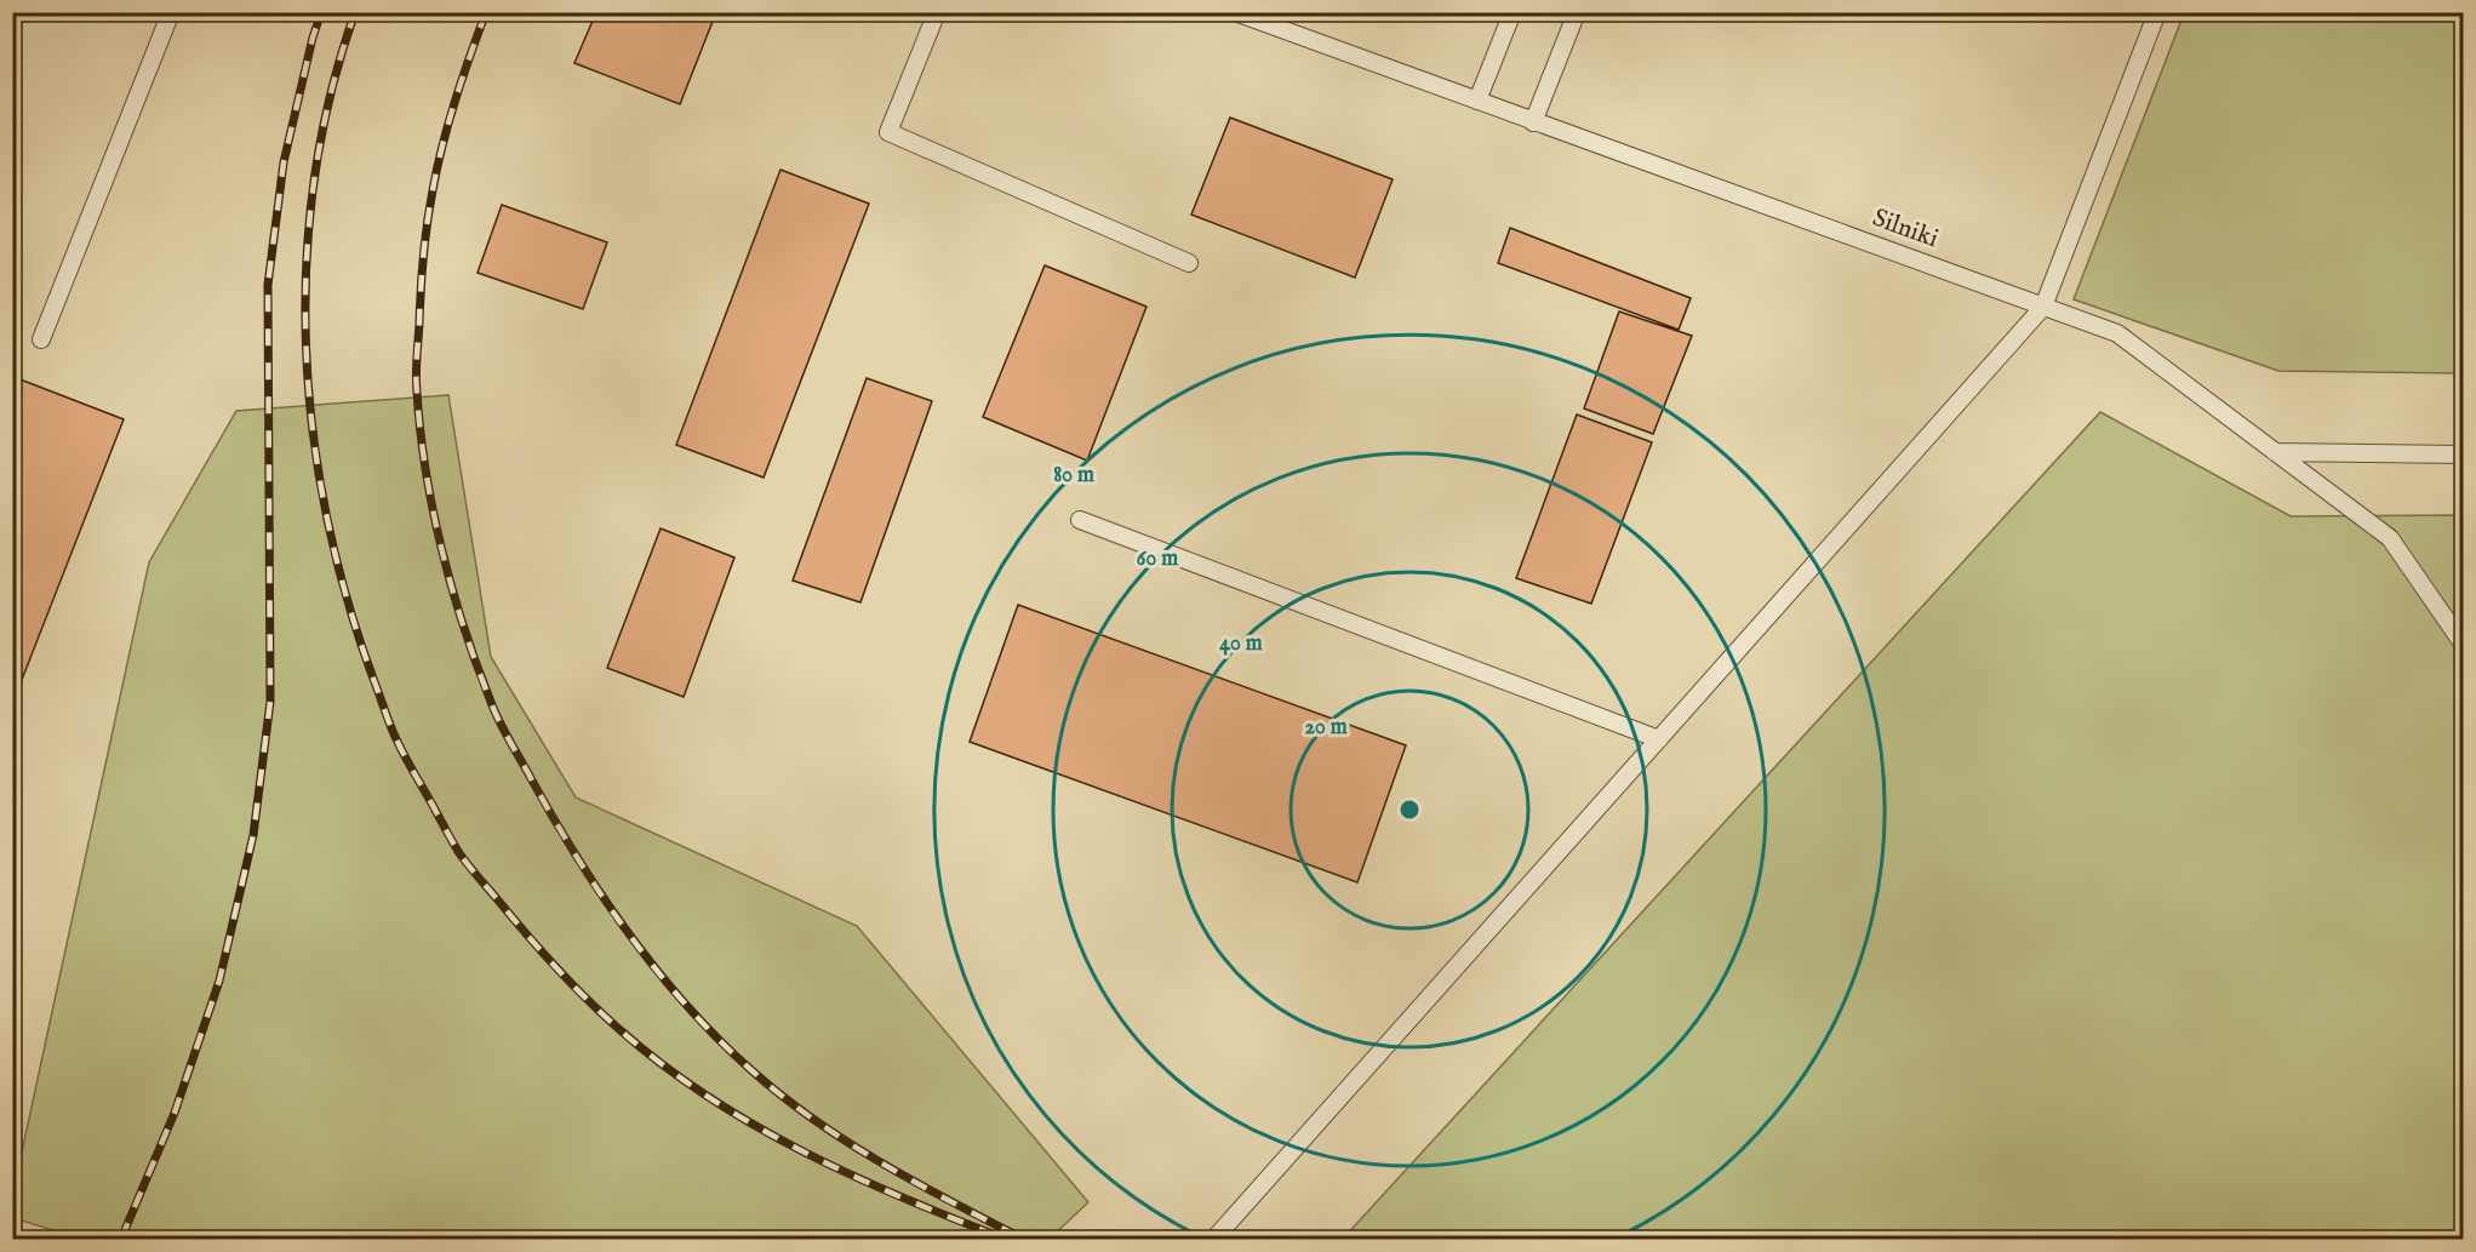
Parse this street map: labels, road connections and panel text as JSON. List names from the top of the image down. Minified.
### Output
{"streets":{"lane":["Silniki"]},"rings":["80 m","60 m","40 m","20 m"]}
